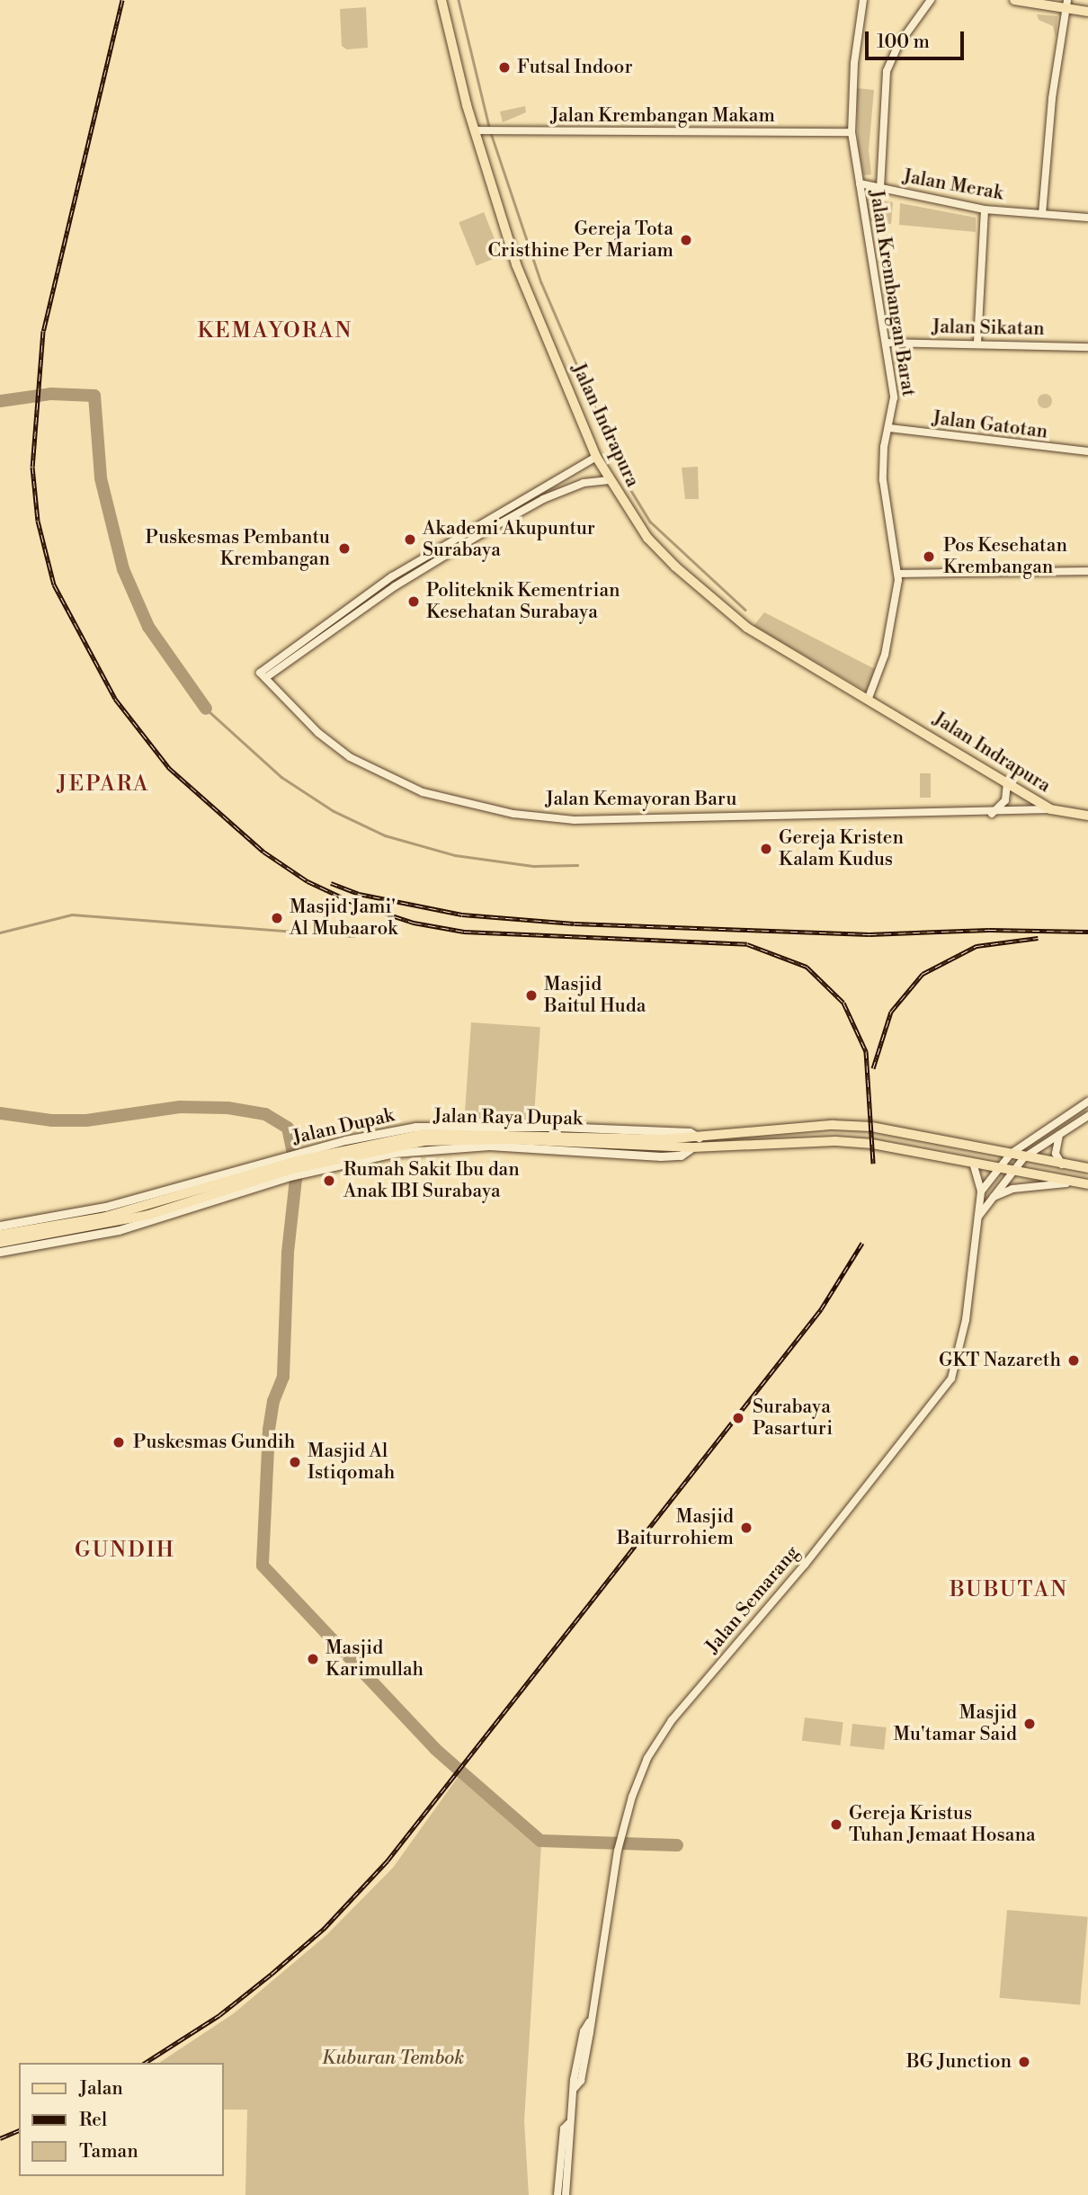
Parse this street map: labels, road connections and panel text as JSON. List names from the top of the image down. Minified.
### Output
{"streets":{"main road":["Jalan Indrapura","Jalan Raya Dupak","Jalan Dupak"],"street":["Jalan Krembangan Makam","Jalan Merak","Jalan Krembangan Barat","Jalan Sikatan","Jalan Gatotan","Jalan Kemayoran Baru","Jalan Semarang"]},"crossings":[["Jalan Krembangan Makam","Jalan Krembangan Barat"],["Jalan Krembangan Makam","Jalan Indrapura"],["Jalan Merak","Jalan Krembangan Barat"],["Jalan Krembangan Barat","Jalan Sikatan"],["Jalan Krembangan Barat","Jalan Indrapura"],["Jalan Krembangan Barat","Jalan Gatotan"],["Jalan Indrapura","Jalan Kemayoran Baru"],["Jalan Raya Dupak","Jalan Dupak"],["Jalan Raya Dupak","Jalan Semarang"]],"districts":["KEMAYORAN","JEPARA","GUNDIH","BUBUTAN"],"parks":["Kuburan Tembok"],"places":["Futsal Indoor","Gereja Tota Cristhine Per Mariam","Akademi Akupuntur Surabaya","Puskesmas Pembantu Krembangan","Pos Kesehatan Krembangan","Politeknik Kementrian Kesehatan Surabaya","Gereja Kristen Kalam Kudus","Masjid Jami' Al Mubaarok","Masjid Baitul Huda","Rumah Sakit Ibu dan Anak IBI Surabaya","GKT Nazareth","Surabaya Pasarturi","Puskesmas Gundih","Masjid Al Istiqomah","Masjid Baiturrohiem","Masjid Karimullah","Masjid Mu'tamar Said","Gereja Kristus Tuhan Jemaat Hosana","BG Junction"],"legend":["Jalan","Rel","Taman"],"scale_bar":"100 m"}
